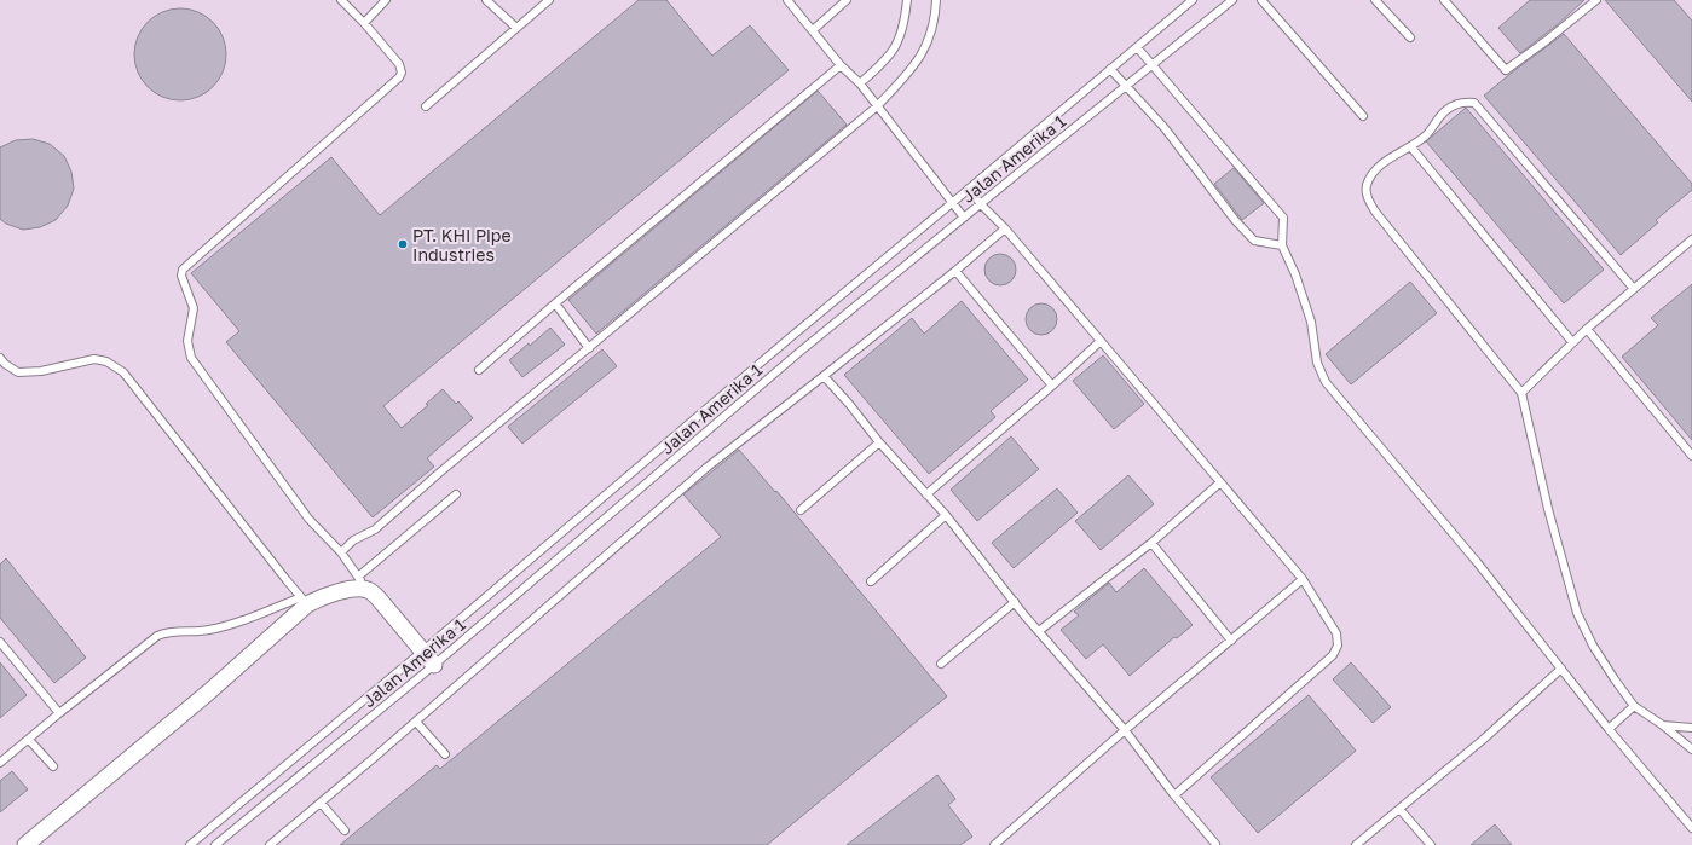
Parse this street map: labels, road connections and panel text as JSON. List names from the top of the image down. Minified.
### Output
{"streets":{"lane":["Jalan Amerika 1"]},"places":["PT. KHI Pipe Industries"]}
